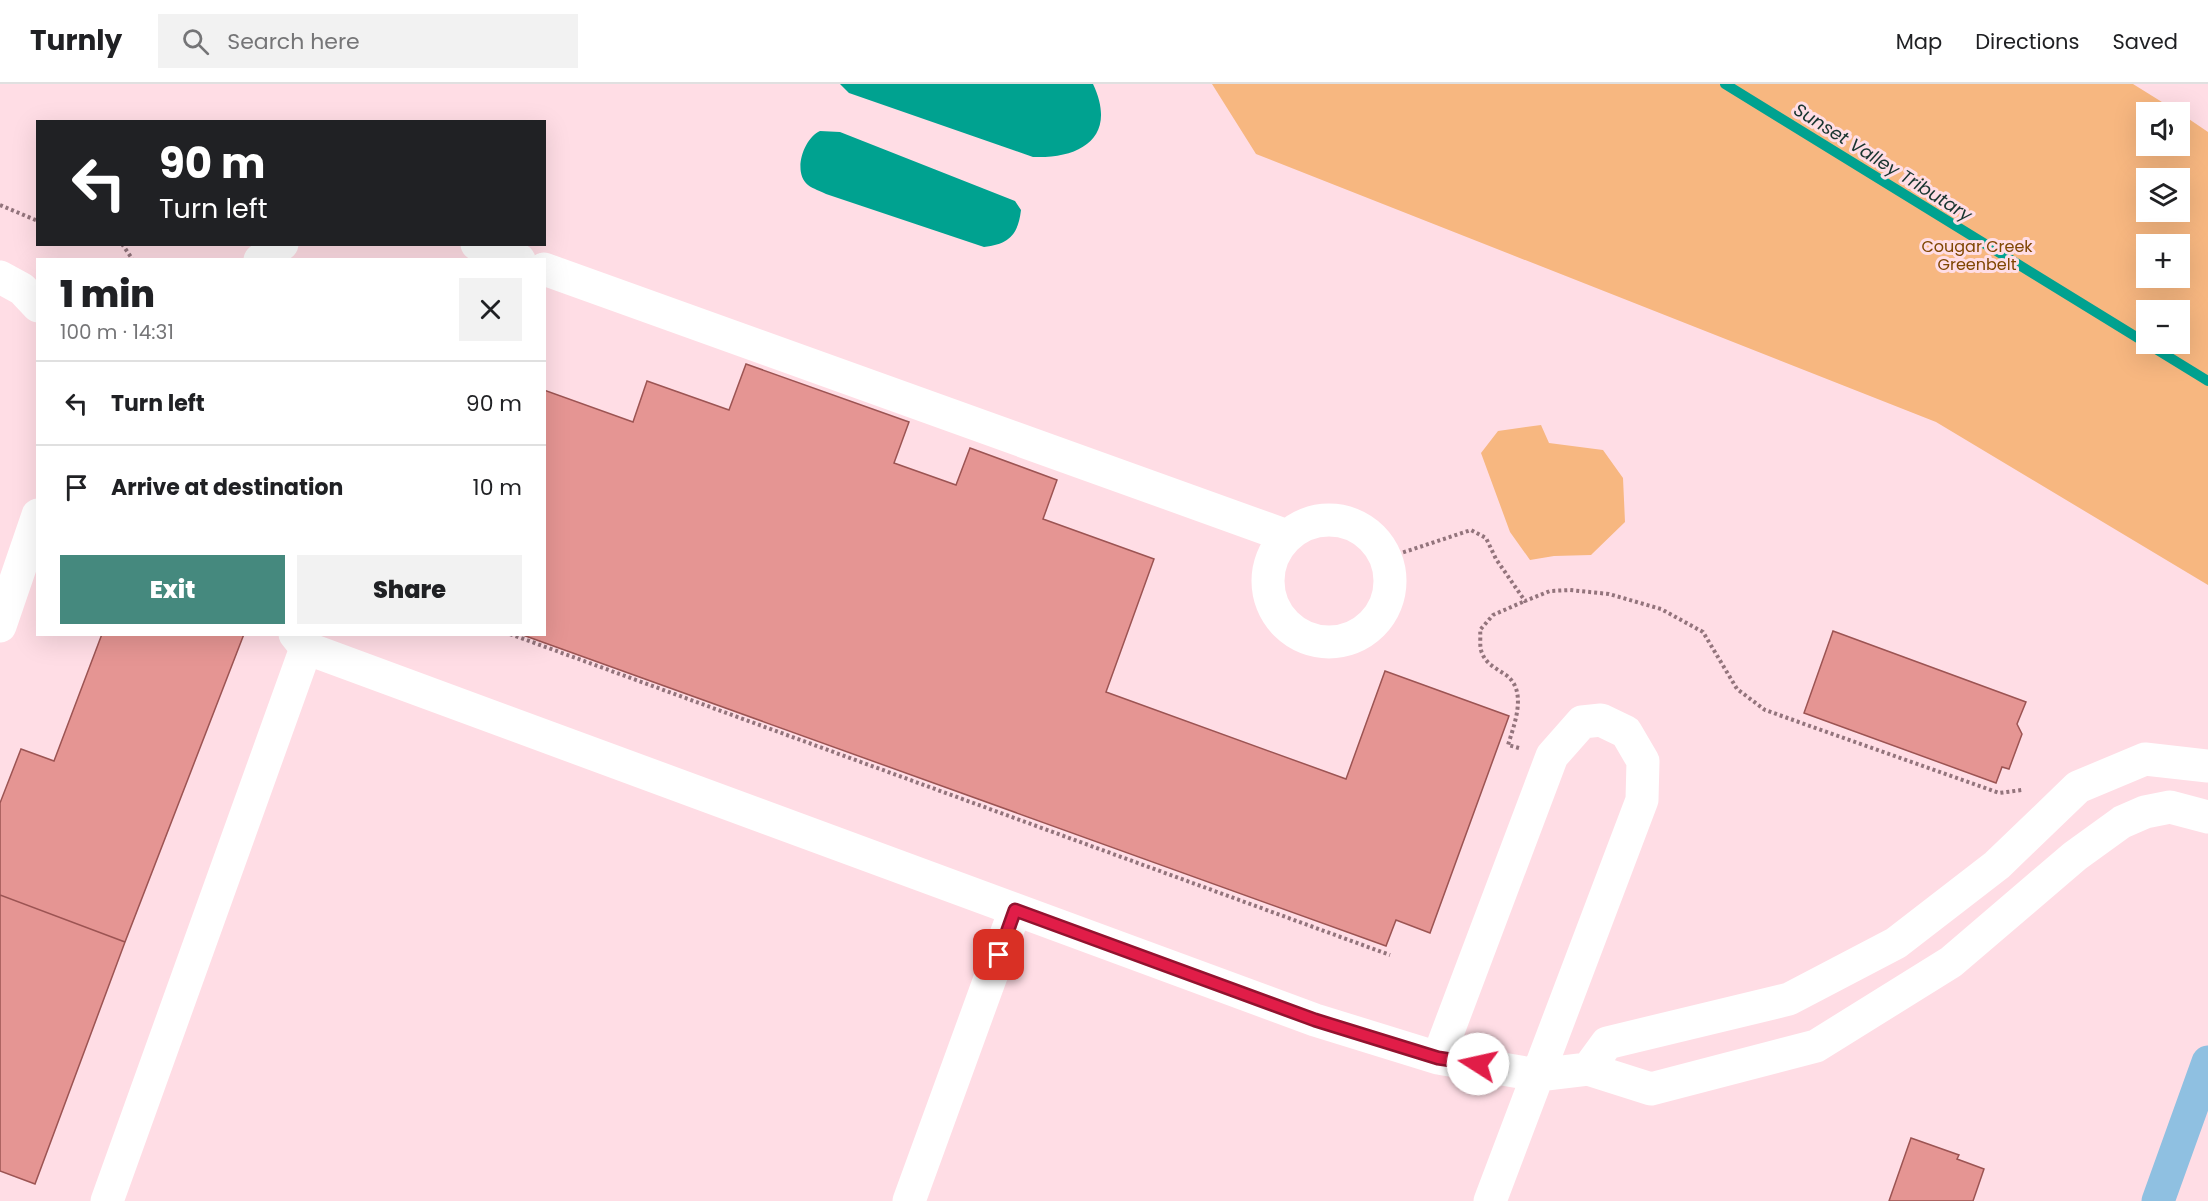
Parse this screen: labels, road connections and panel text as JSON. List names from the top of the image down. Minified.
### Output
{"water":["Sunset Valley Tributary"],"parks":["Cougar Creek Greenbelt"],"page":{"header":"Turnly","search":"Search here","nav":["Map","Directions","Saved"],"map_buttons":["+","−"],"turn":["90 m","Turn left"],"heading":["1 min","100 m · 14:31"],"list":[{"name":"Turn left","value":"90 m"},{"name":"Arrive at destination","value":"10 m"}],"buttons":["Exit","Share"]}}
